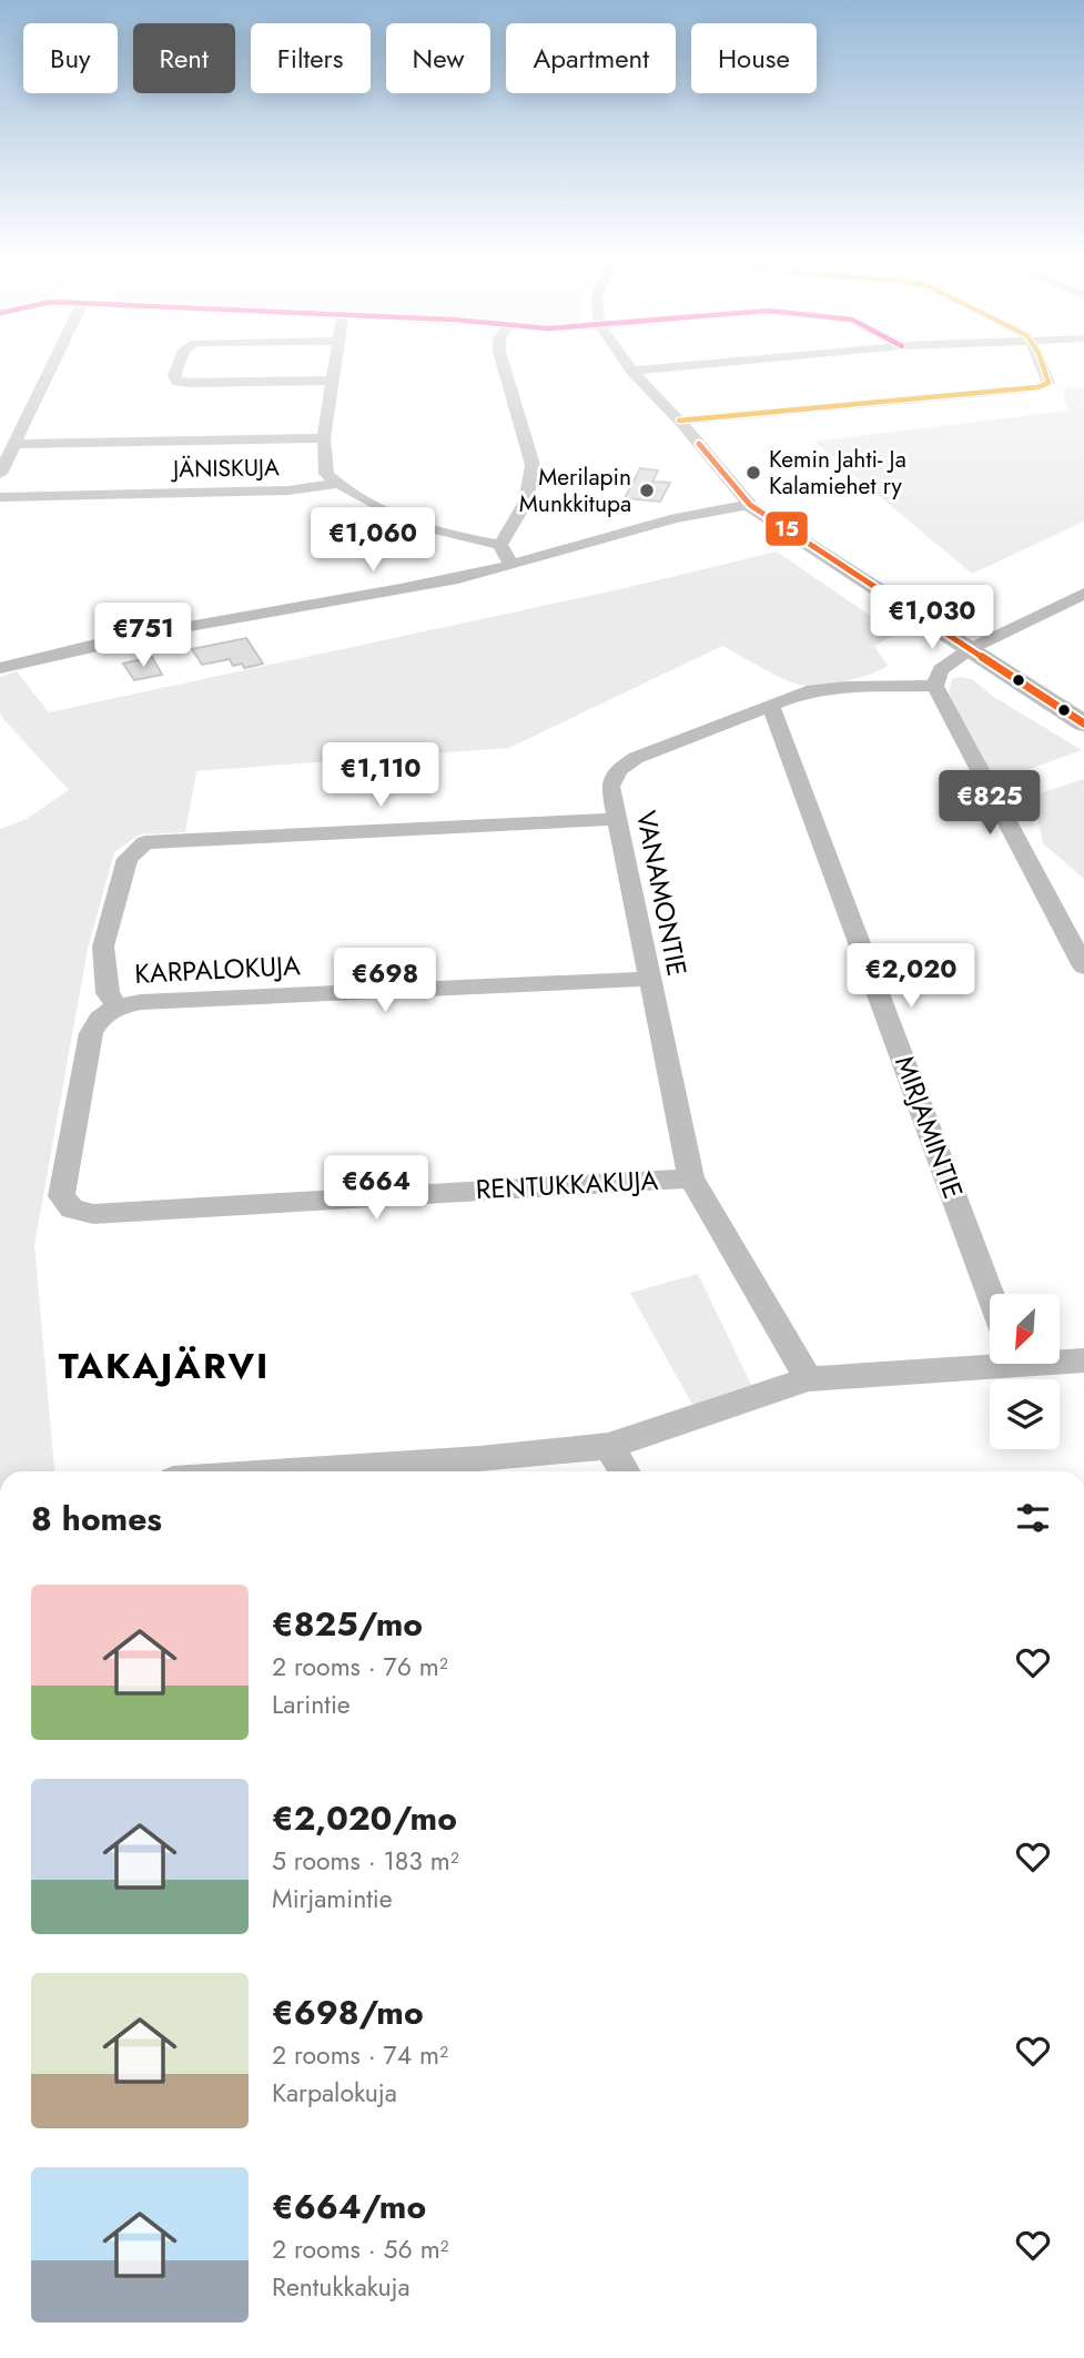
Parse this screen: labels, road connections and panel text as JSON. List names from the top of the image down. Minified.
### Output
{"streets":{"street":["JÄNISKUJA","VANAMONTIE","KARPALOKUJA","MIRJAMINTIE","RENTUKKAKUJA"]},"crossings":[["VANAMONTIE","KARPALOKUJA"],["VANAMONTIE","MIRJAMINTIE"],["VANAMONTIE","RENTUKKAKUJA"],["KARPALOKUJA","RENTUKKAKUJA"]],"districts":["TAKAJÄRVI"],"places":["Kemin Jahti- Ja Kalamiehet ry","Merilapin Munkkitupa"],"lines":["transit line 15"],"north":"bottom left","page":{"chip":["Buy","Rent","Filters","New","Apartment","House"],"price":["€1,060","€1,030","€751","€1,110","€825","€2,020","€698","€664"],"heading":"8 homes","list":[{"name":"€825/mo","note":"2 rooms · 76 m² · Larintie"},{"name":"€2,020/mo","note":"5 rooms · 183 m² · Mirjamintie"},{"name":"€698/mo","note":"2 rooms · 74 m² · Karpalokuja"},{"name":"€664/mo","note":"2 rooms · 56 m² · Rentukkakuja"}]}}
